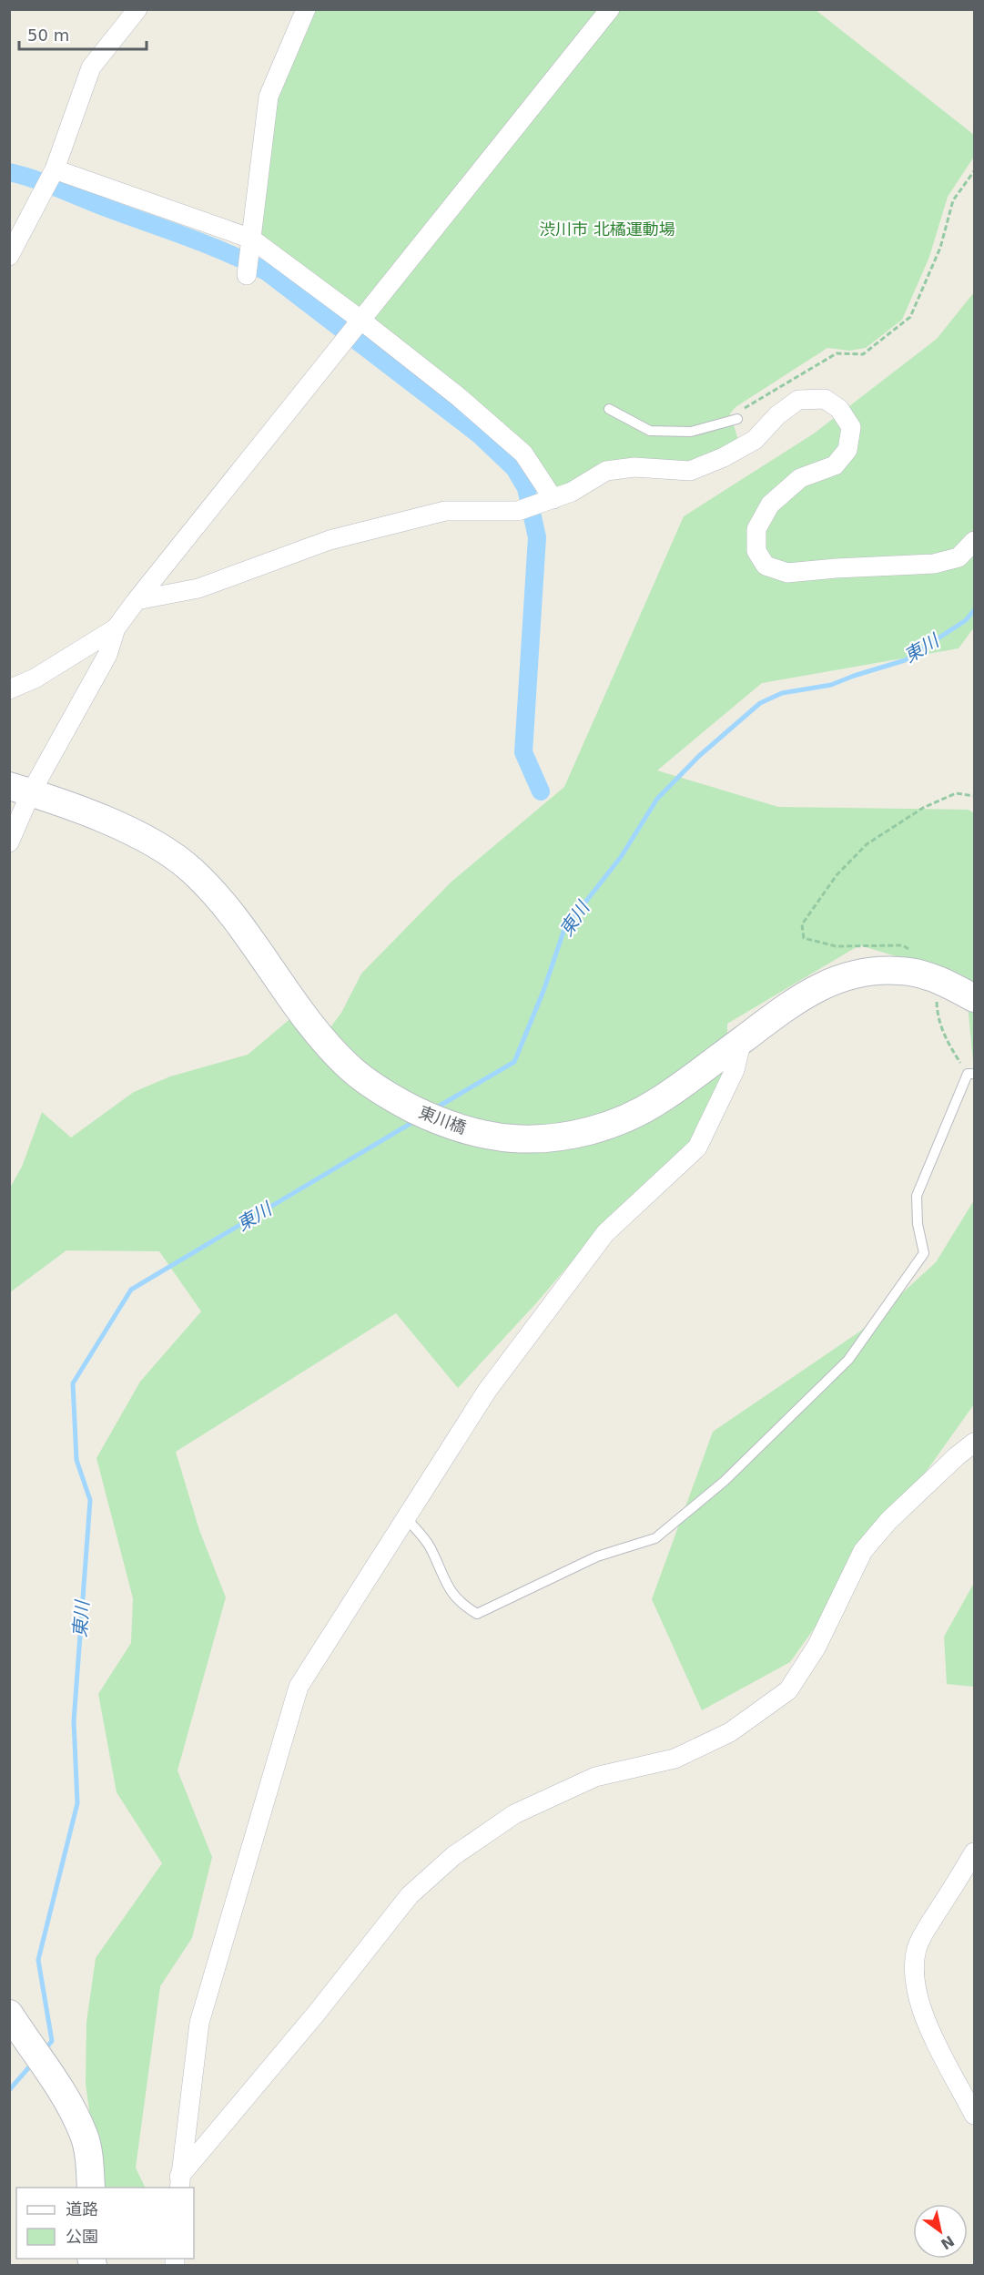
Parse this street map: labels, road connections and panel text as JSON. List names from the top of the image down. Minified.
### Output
{"streets":{"street":["東川橋"]},"water":["東川"],"parks":["渋川市 北橘運動場"],"legend":["道路","公園"],"scale_bar":"50 m","north":"bottom right"}
